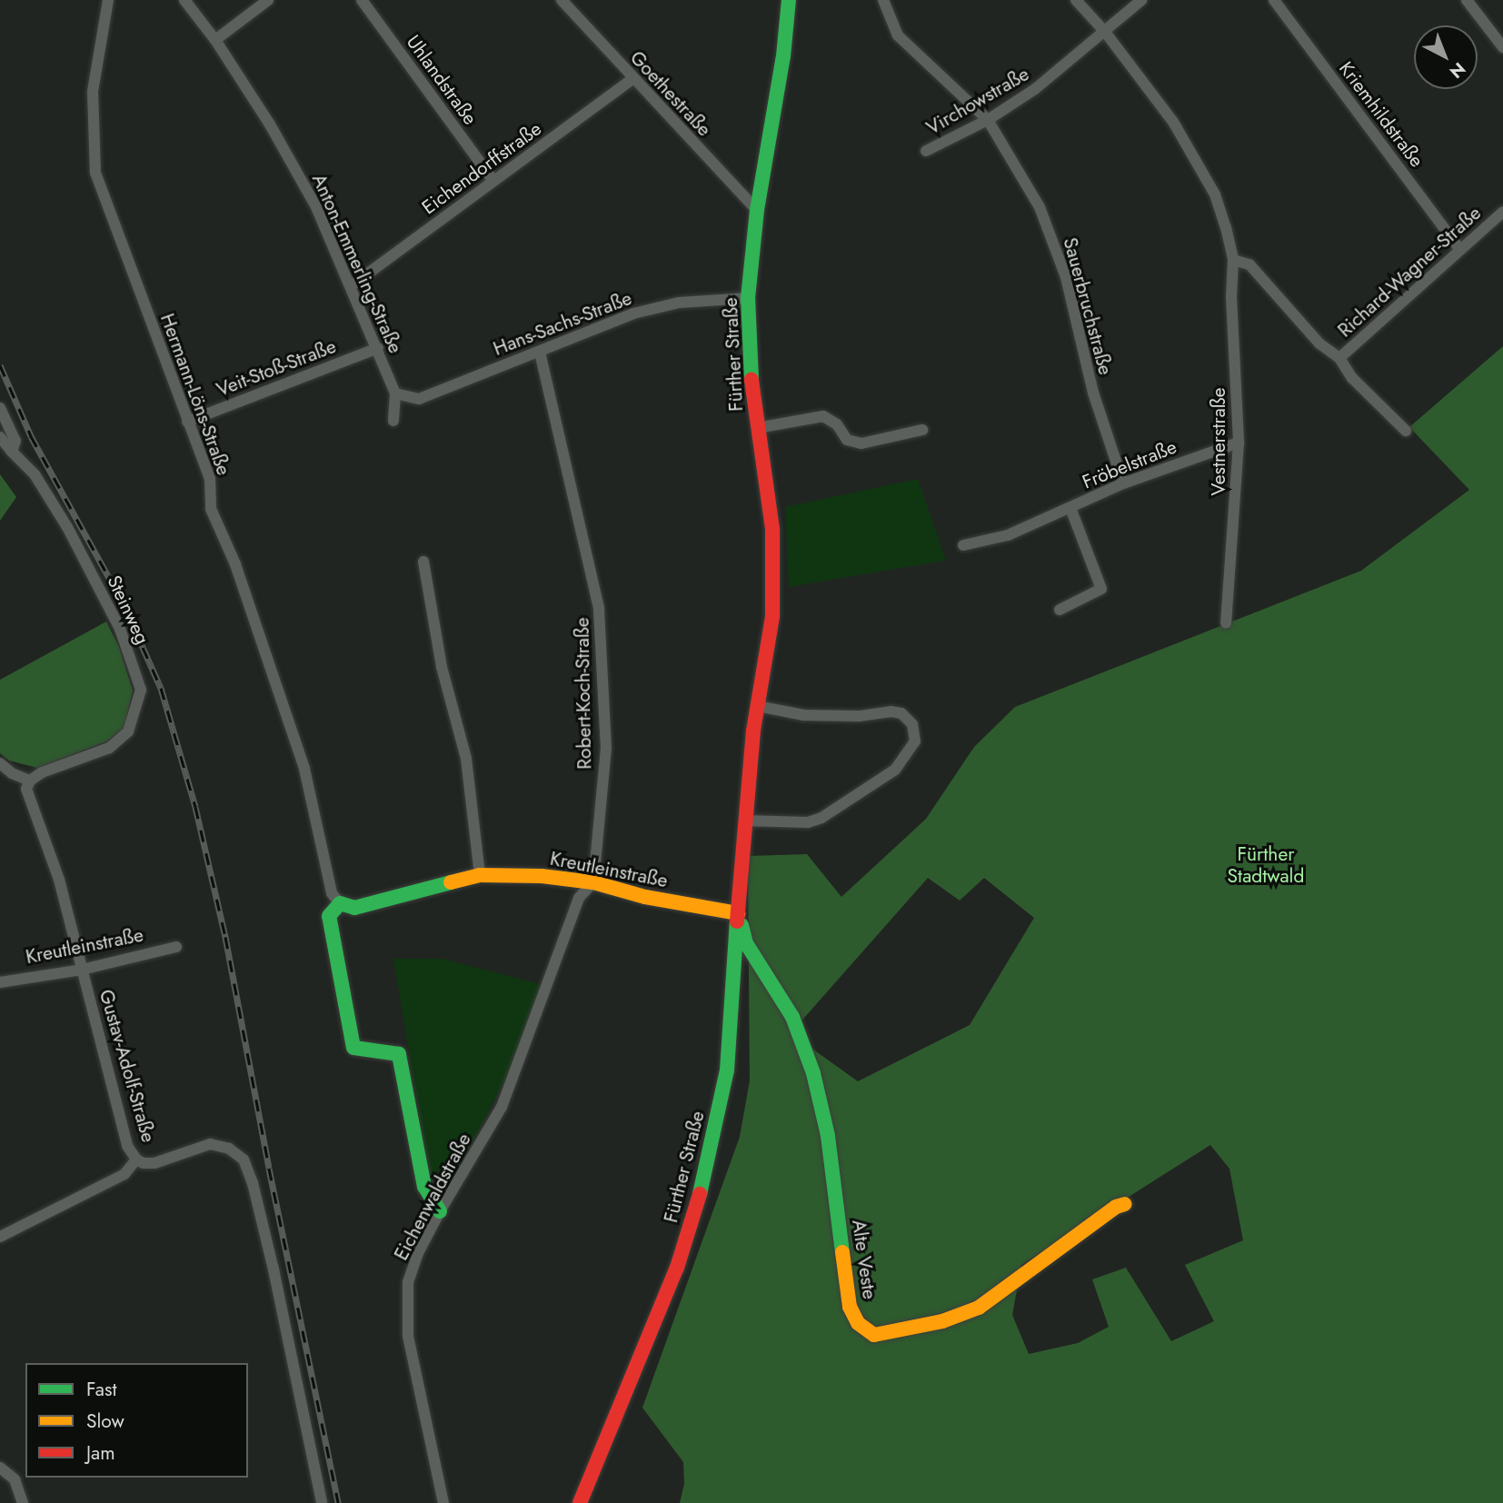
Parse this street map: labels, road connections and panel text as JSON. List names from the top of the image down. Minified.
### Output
{"streets":{"main road":["Fürther Straße","Kreutleinstraße","Alte Veste"],"street":["Uhlandstraße","Goethestraße","Virchowstraße","Kriemhildstraße","Eichendorffstraße","Anton-Emmerling-Straße","Richard-Wagner-Straße","Sauerbruchstraße","Hans-Sachs-Straße","Veit-Stoß-Straße","Hermann-Löns-Straße","Vestnerstraße","Fröbelstraße","Steinweg","Robert-Koch-Straße","Gustav-Adolf-Straße","Eichenwaldstraße"]},"crossings":[["Uhlandstraße","Eichendorffstraße"],["Goethestraße","Eichendorffstraße"],["Goethestraße","Fürther Straße"],["Virchowstraße","Sauerbruchstraße"],["Virchowstraße","Vestnerstraße"],["Kriemhildstraße","Richard-Wagner-Straße"],["Eichendorffstraße","Anton-Emmerling-Straße"],["Anton-Emmerling-Straße","Hans-Sachs-Straße"],["Anton-Emmerling-Straße","Veit-Stoß-Straße"],["Sauerbruchstraße","Fröbelstraße"],["Hans-Sachs-Straße","Fürther Straße"],["Hans-Sachs-Straße","Robert-Koch-Straße"],["Fürther Straße","Kreutleinstraße"],["Fürther Straße","Alte Veste"],["Veit-Stoß-Straße","Hermann-Löns-Straße"],["Hermann-Löns-Straße","Kreutleinstraße"],["Vestnerstraße","Fröbelstraße"],["Steinweg","Gustav-Adolf-Straße"],["Robert-Koch-Straße","Kreutleinstraße"],["Robert-Koch-Straße","Eichenwaldstraße"],["Kreutleinstraße","Gustav-Adolf-Straße"],["Kreutleinstraße","Alte Veste"]],"parks":["Fürther Stadtwald"],"legend":["Fast","Slow","Jam"],"north":"bottom right"}
